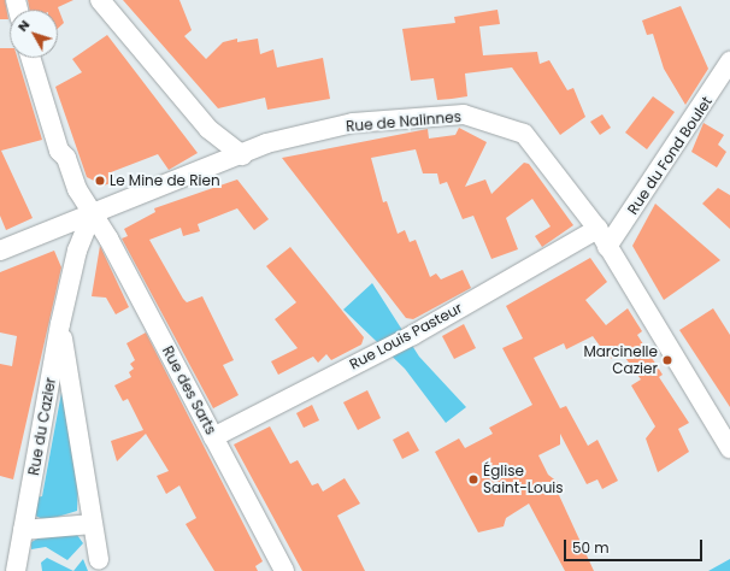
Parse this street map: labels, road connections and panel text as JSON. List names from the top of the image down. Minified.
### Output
{"streets":{"street":["Rue de Nalinnes","Rue du Fond Boulet","Rue Louis Pasteur","Rue des Sarts","Rue du Cazier"]},"crossings":[["Rue de Nalinnes","Rue du Fond Boulet"],["Rue de Nalinnes","Rue Louis Pasteur"],["Rue de Nalinnes","Rue des Sarts"],["Rue de Nalinnes","Rue du Cazier"],["Rue Louis Pasteur","Rue des Sarts"],["Rue des Sarts","Rue du Cazier"]],"places":["Le Mine de Rien","Marcinelle Cazier","Église Saint-Louis"],"scale_bar":"50 m","north":"top left"}
